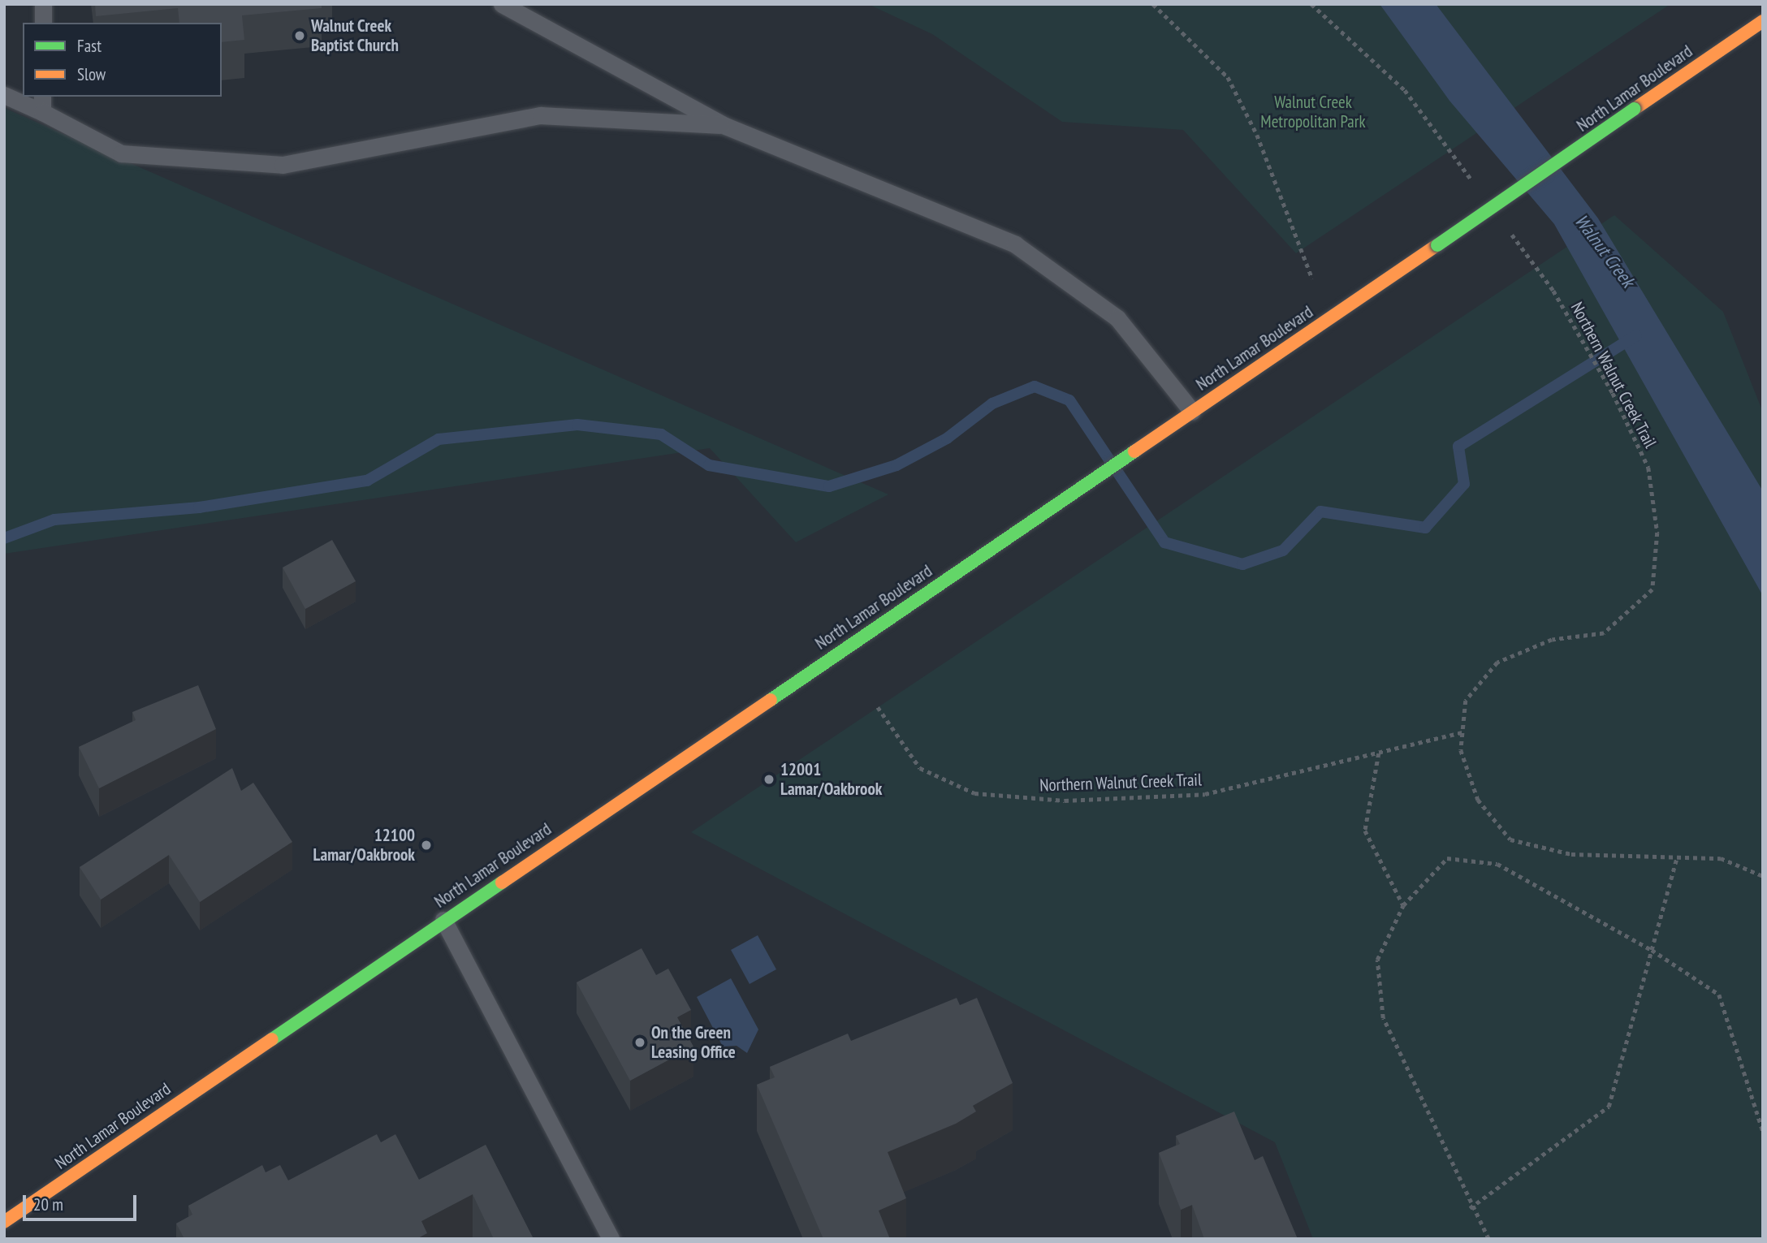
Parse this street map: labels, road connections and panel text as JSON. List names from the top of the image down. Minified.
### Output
{"streets":{"main road":["North Lamar Boulevard"],"path":["Northern Walnut Creek Trail"]},"water":["Walnut Creek"],"parks":["Walnut Creek Metropolitan Park"],"places":["Walnut Creek Baptist Church","12001 Lamar/Oakbrook","12100 Lamar/Oakbrook","On the Green Leasing Office"],"legend":["Fast","Slow"],"scale_bar":"20 m"}
